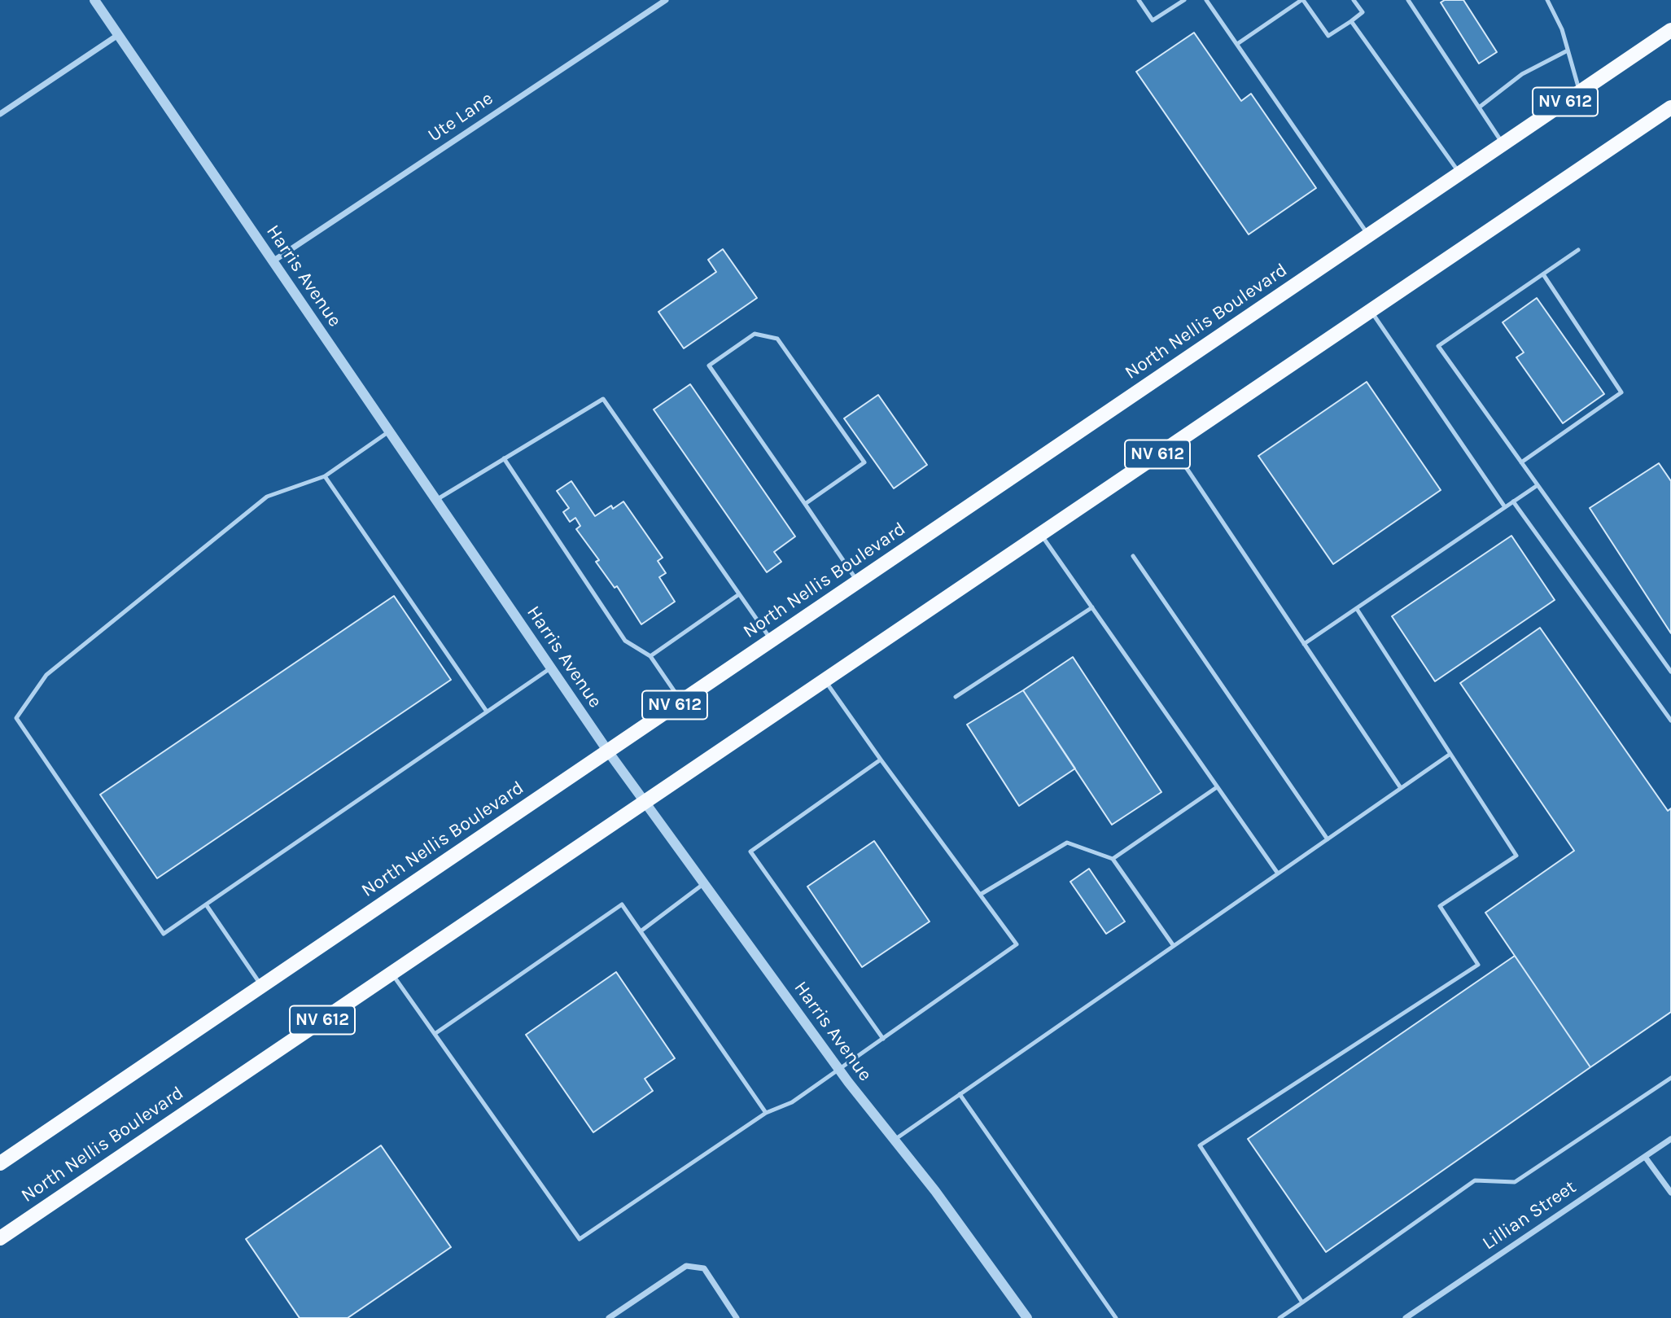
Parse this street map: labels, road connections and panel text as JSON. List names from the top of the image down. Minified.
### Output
{"streets":{"main road":["NV 612","North Nellis Boulevard"],"street":["Ute Lane","Harris Avenue","Lillian Street"]},"crossings":[["Ute Lane","Harris Avenue"],["Harris Avenue","North Nellis Boulevard"]]}
